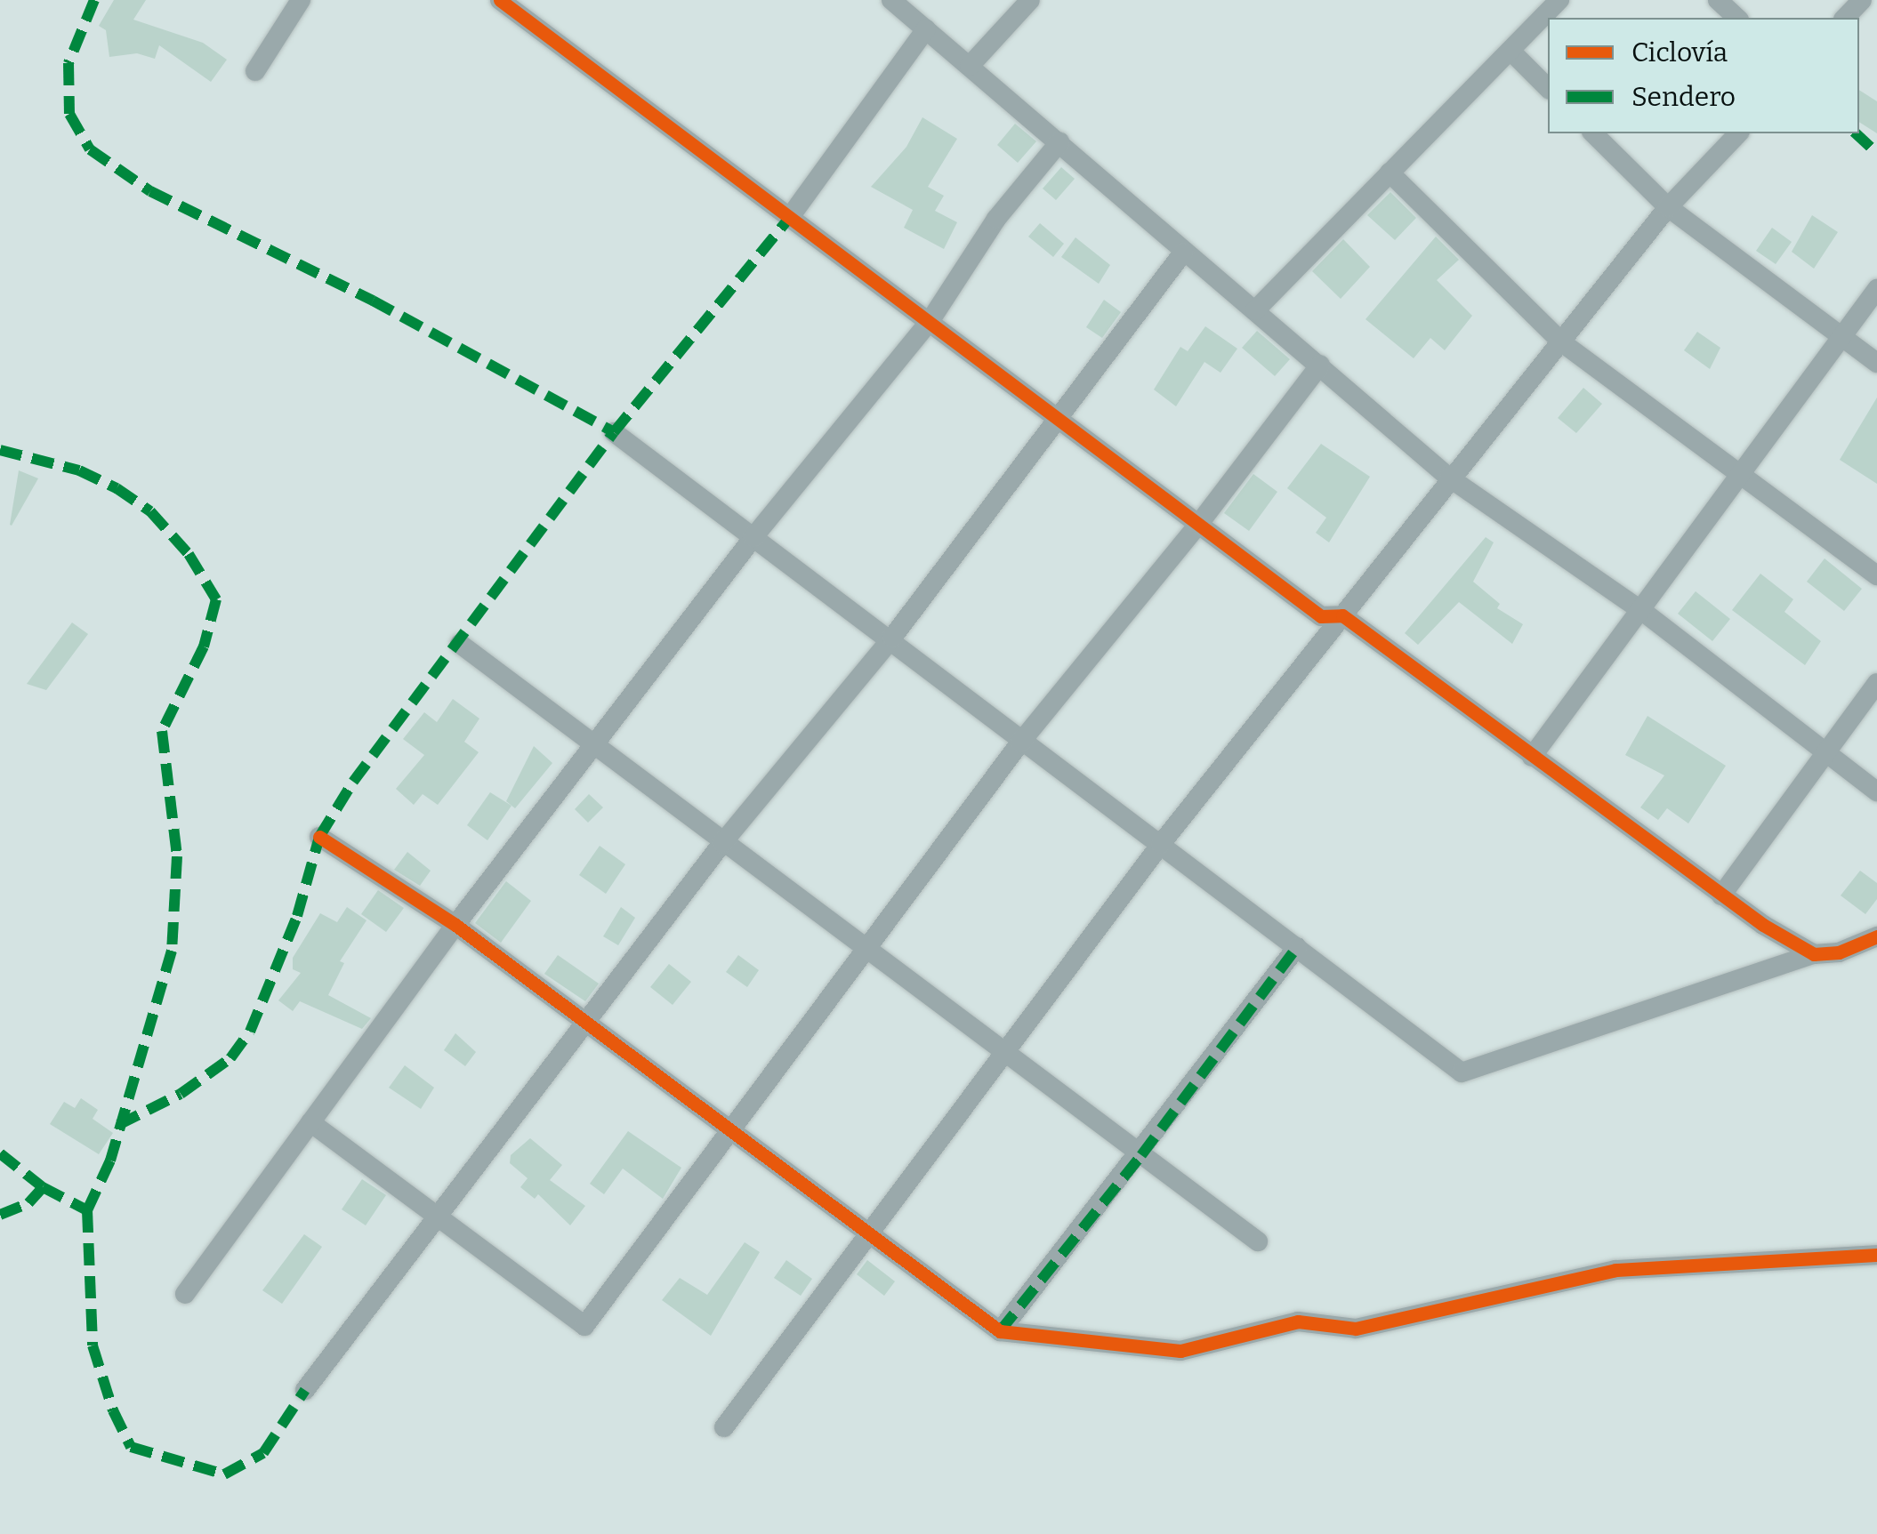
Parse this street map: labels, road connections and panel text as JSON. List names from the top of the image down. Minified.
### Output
{"legend":["Ciclovía","Sendero"]}
